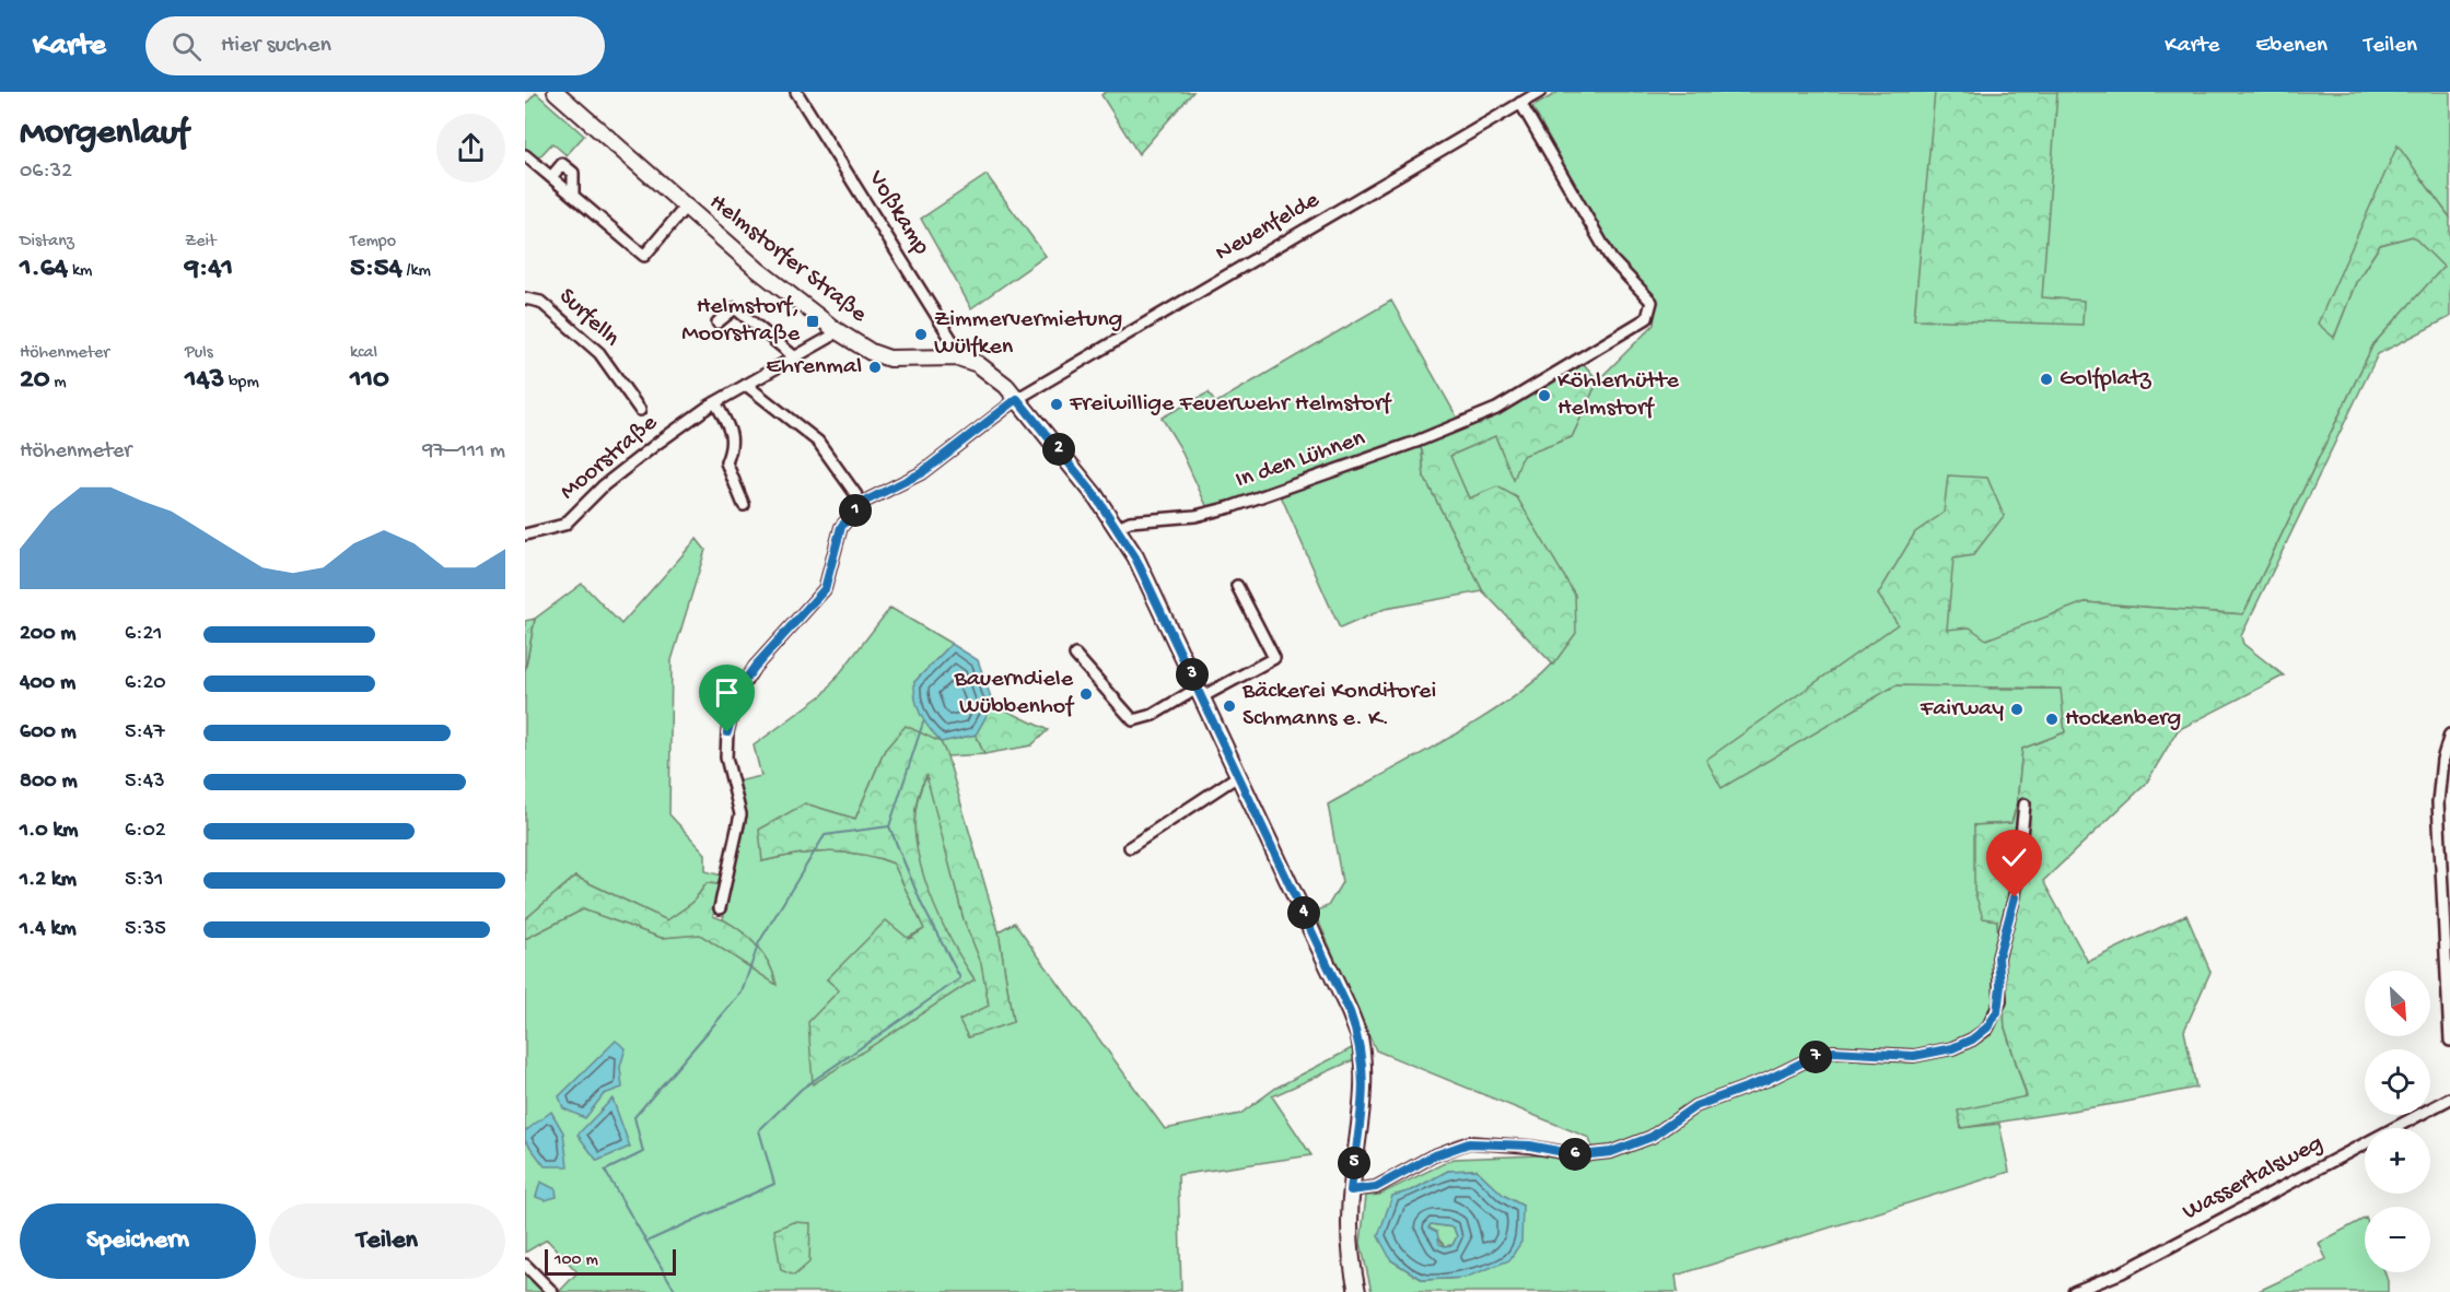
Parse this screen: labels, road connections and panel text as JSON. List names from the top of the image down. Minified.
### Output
{"streets":{"main road":["Helmstorfer Straße"],"street":["Voßkamp","Neuenfelde","Surfelln","Moorstraße","In den Lühnen","Wassertalsweg"]},"crossings":[["Voßkamp","Helmstorfer Straße"],["Neuenfelde","Helmstorfer Straße"],["Neuenfelde","In den Lühnen"],["Helmstorfer Straße","Moorstraße"],["Helmstorfer Straße","In den Lühnen"]],"places":{"transit":["Helmstorf, Moorstraße"],"other":["Zimmervermietung Wülfken","Ehrenmal","Golfplatz","Köhlerhütte Helmstorf","Freiwillige Feuerwehr Helmstorf","Bauerndiele Wübbenhof","Bäckerei Konditorei Schmanns e. K.","Fairway","Hockenberg"]},"scale_bar":"100 m","north":"bottom right","page":{"header":"Karte","search":"Hier suchen","nav":["Karte","Ebenen","Teilen"],"heading":["Morgenlauf","06:32"],"stats":[["Distanz","1.64 km"],["Zeit","9:41"],["Tempo","5:54 /km"],["Höhenmeter","20 m"],["Puls","143 bpm"],["kcal","110"]],"chart":["Höhenmeter","97–111 m"],"pins":["2","1","3","4","7","6","5"],"list":[{"name":"200 m","note":"6:21"},{"name":"400 m","note":"6:20"},{"name":"600 m","note":"5:47"},{"name":"800 m","note":"5:43"},{"name":"1.0 km","note":"6:02"},{"name":"1.2 km","note":"5:31"},{"name":"1.4 km","note":"5:35"}],"map_buttons":["+","−"],"buttons":["Speichern","Teilen"],"scale":"100 m"}}
